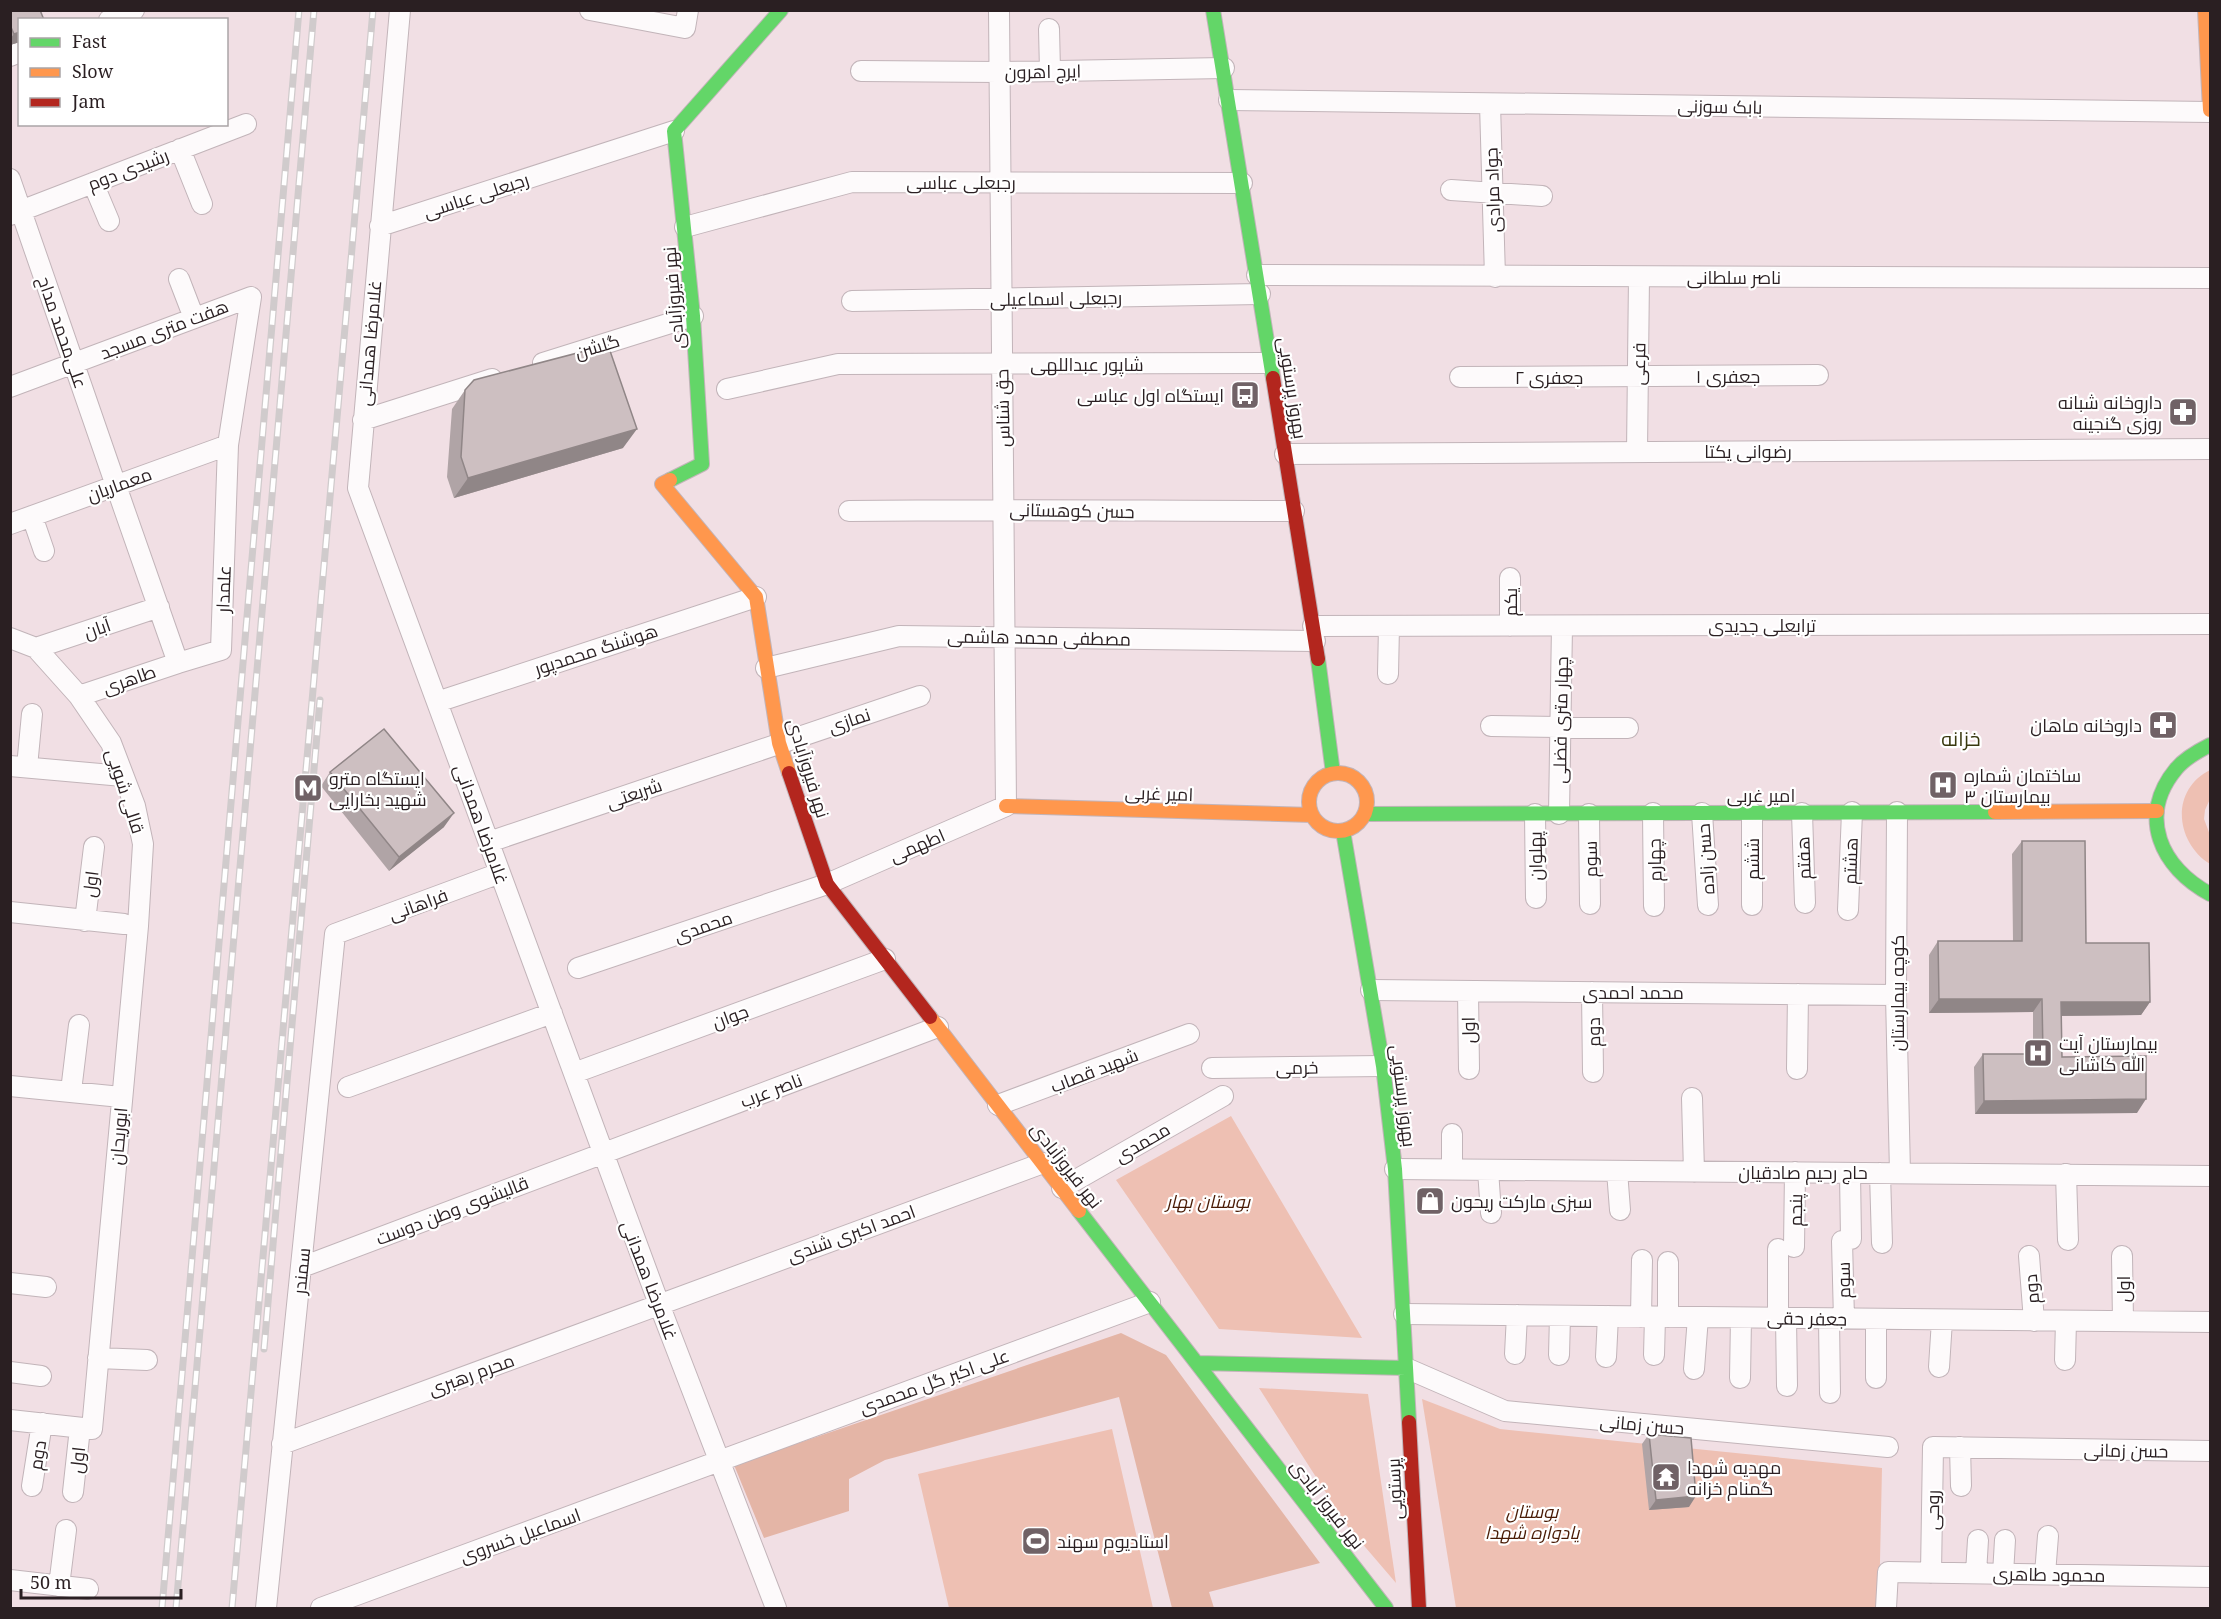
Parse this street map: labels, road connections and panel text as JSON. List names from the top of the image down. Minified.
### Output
{"streets":{"street":["ایرج اهرون","بابک سوزنی","رشیدی دوم","رجبعلی عباسی","جواد مرادی","ناصر سلطانی","نهر فیروزآبادی","رجبعلی اسماعیلی","هفت متری مسجد","علی‌محمد مداح","غلامرضا همدانی","گلشن","شاپور عبداللهی","فرعی","جعفری ۱","جعفری ۲","بهروز پرستویی","حق شناس","رضوانی یکتا","معماریان","حسن کوهستانی","علمدار","یکم","ترابعلی جدیدی","آبان","مصطفی محمد هاشمی","هوشنگ محمدپور","طاهری","نمازی","چهار متری فضلی","قالی شویی","شریعتی","امیر غربی","اطهمی","پهلوان","هفتم","سوم","حسن زاده","ششم","چهارم","هشتم","اول","فراهانی","محمدی","محمد احمدی","کوچه بیمارستان","جوان","دوم","خرمی","شهید قصاب","ناصر عرب","ابوریحان","حاج رحیم صادقیان","قالیشوی وطن دوست","پنجم","احمد اکبری شندی","سمندر","جعفر حقی","محرم رهبری","علی اکبر گل محمدی","حسن زمانی","پرستویی","نهر فیروز آبادی","روحی","اسماعیل خسروی","محمود طاهری"]},"crossings":[["ایرج اهرون","بهروز پرستویی"],["ایرج اهرون","حق شناس"],["بابک سوزنی","جواد مرادی"],["بابک سوزنی","بهروز پرستویی"],["رشیدی دوم","علی‌محمد مداح"],["رجبعلی عباسی","نهر فیروزآبادی"],["رجبعلی عباسی","غلامرضا همدانی"],["رجبعلی عباسی","بهروز پرستویی"],["رجبعلی عباسی","حق شناس"],["جواد مرادی","ناصر سلطانی"],["ناصر سلطانی","رجبعلی اسماعیلی"],["ناصر سلطانی","فرعی"],["ناصر سلطانی","بهروز پرستویی"],["نهر فیروزآبادی","گلشن"],["نهر فیروزآبادی","مصطفی محمد هاشمی"],["نهر فیروزآبادی","هوشنگ محمدپور"],["نهر فیروزآبادی","نمازی"],["نهر فیروزآبادی","شریعتی"],["نهر فیروزآبادی","اطهمی"],["نهر فیروزآبادی","محمدی"],["نهر فیروزآبادی","جوان"],["نهر فیروزآبادی","شهید قصاب"],["نهر فیروزآبادی","ناصر عرب"],["نهر فیروزآبادی","احمد اکبری شندی"],["نهر فیروزآبادی","علی اکبر گل محمدی"],["نهر فیروزآبادی","نهر فیروز آبادی"],["رجبعلی اسماعیلی","بهروز پرستویی"],["رجبعلی اسماعیلی","حق شناس"],["هفت متری مسجد","علی‌محمد مداح"],["هفت متری مسجد","علمدار"],["علی‌محمد مداح","معماریان"],["غلامرضا همدانی","گلشن"],["غلامرضا همدانی","هوشنگ محمدپور"],["غلامرضا همدانی","شریعتی"],["غلامرضا همدانی","فراهانی"],["غلامرضا همدانی","جوان"],["غلامرضا همدانی","ناصر عرب"],["غلامرضا همدانی","قالیشوی وطن دوست"],["غلامرضا همدانی","احمد اکبری شندی"],["غلامرضا همدانی","محرم رهبری"],["غلامرضا همدانی","علی اکبر گل محمدی"],["غلامرضا همدانی","اسماعیل خسروی"],["شاپور عبداللهی","بهروز پرستویی"],["شاپور عبداللهی","حق شناس"],["فرعی","جعفری ۱"],["فرعی","جعفری ۲"],["فرعی","رضوانی یکتا"],["جعفری ۱","جعفری ۲"],["بهروز پرستویی","رضوانی یکتا"],["بهروز پرستویی","حسن کوهستانی"],["بهروز پرستویی","ترابعلی جدیدی"],["بهروز پرستویی","مصطفی محمد هاشمی"],["بهروز پرستویی","امیر غربی"],["بهروز پرستویی","محمد احمدی"],["بهروز پرستویی","خرمی"],["بهروز پرستویی","حاج رحیم صادقیان"],["بهروز پرستویی","جعفر حقی"],["بهروز پرستویی","حسن زمانی"],["بهروز پرستویی","پرستویی"],["حق شناس","حسن کوهستانی"],["حق شناس","مصطفی محمد هاشمی"],["حق شناس","امیر غربی"],["حق شناس","اطهمی"],["معماریان","علمدار"],["علمدار","طاهری"],["یکم","ترابعلی جدیدی"],["ترابعلی جدیدی","مصطفی محمد هاشمی"],["ترابعلی جدیدی","چهار متری فضلی"],["آبان","قالی شویی"],["طاهری","قالی شویی"],["نمازی","شریعتی"],["چهار متری فضلی","امیر غربی"],["قالی شویی","ابوریحان"],["امیر غربی","اطهمی"],["امیر غربی","پهلوان"],["امیر غربی","هفتم"],["امیر غربی","سوم"],["امیر غربی","حسن زاده"],["امیر غربی","ششم"],["امیر غربی","چهارم"],["امیر غربی","هشتم"],["امیر غربی","کوچه بیمارستان"],["اطهمی","محمدی"],["سوم","حاج رحیم صادقیان"],["سوم","جعفر حقی"],["اول","محمد احمدی"],["اول","ابوریحان"],["اول","جعفر حقی"],["فراهانی","سمندر"],["محمد احمدی","کوچه بیمارستان"],["محمد احمدی","دوم"],["کوچه بیمارستان","حاج رحیم صادقیان"],["دوم","جعفر حقی"],["ناصر عرب","قالیشوی وطن دوست"],["حاج رحیم صادقیان","پنجم"],["قالیشوی وطن دوست","سمندر"],["پنجم","جعفر حقی"],["احمد اکبری شندی","محرم رهبری"],["سمندر","محرم رهبری"],["علی اکبر گل محمدی","اسماعیل خسروی"],["حسن زمانی","پرستویی"],["حسن زمانی","روحی"],["روحی","محمود طاهری"]],"districts":["خزانه"],"parks":["بوستان بهار","بوستان یادواره شهدا"],"places":{"bus stop":["ایستگاه اول عباسی"],"pharmacy":["داروخانه شبانه روزی گنجینه","داروخانه ماهان"],"hospital":["ساختمان شماره ۳ بیمارستان","بیمارستان آیت الله کاشانی"],"metro station":["ایستگاه مترو شهید بخارایی"],"shop":["سبزی مارکت ریحون"],"temple":["مهدیه شهدا گمنام خزانه"],"sports":["استادیوم سهند"]},"legend":["Fast","Slow","Jam"],"scale_bar":"50 m"}
